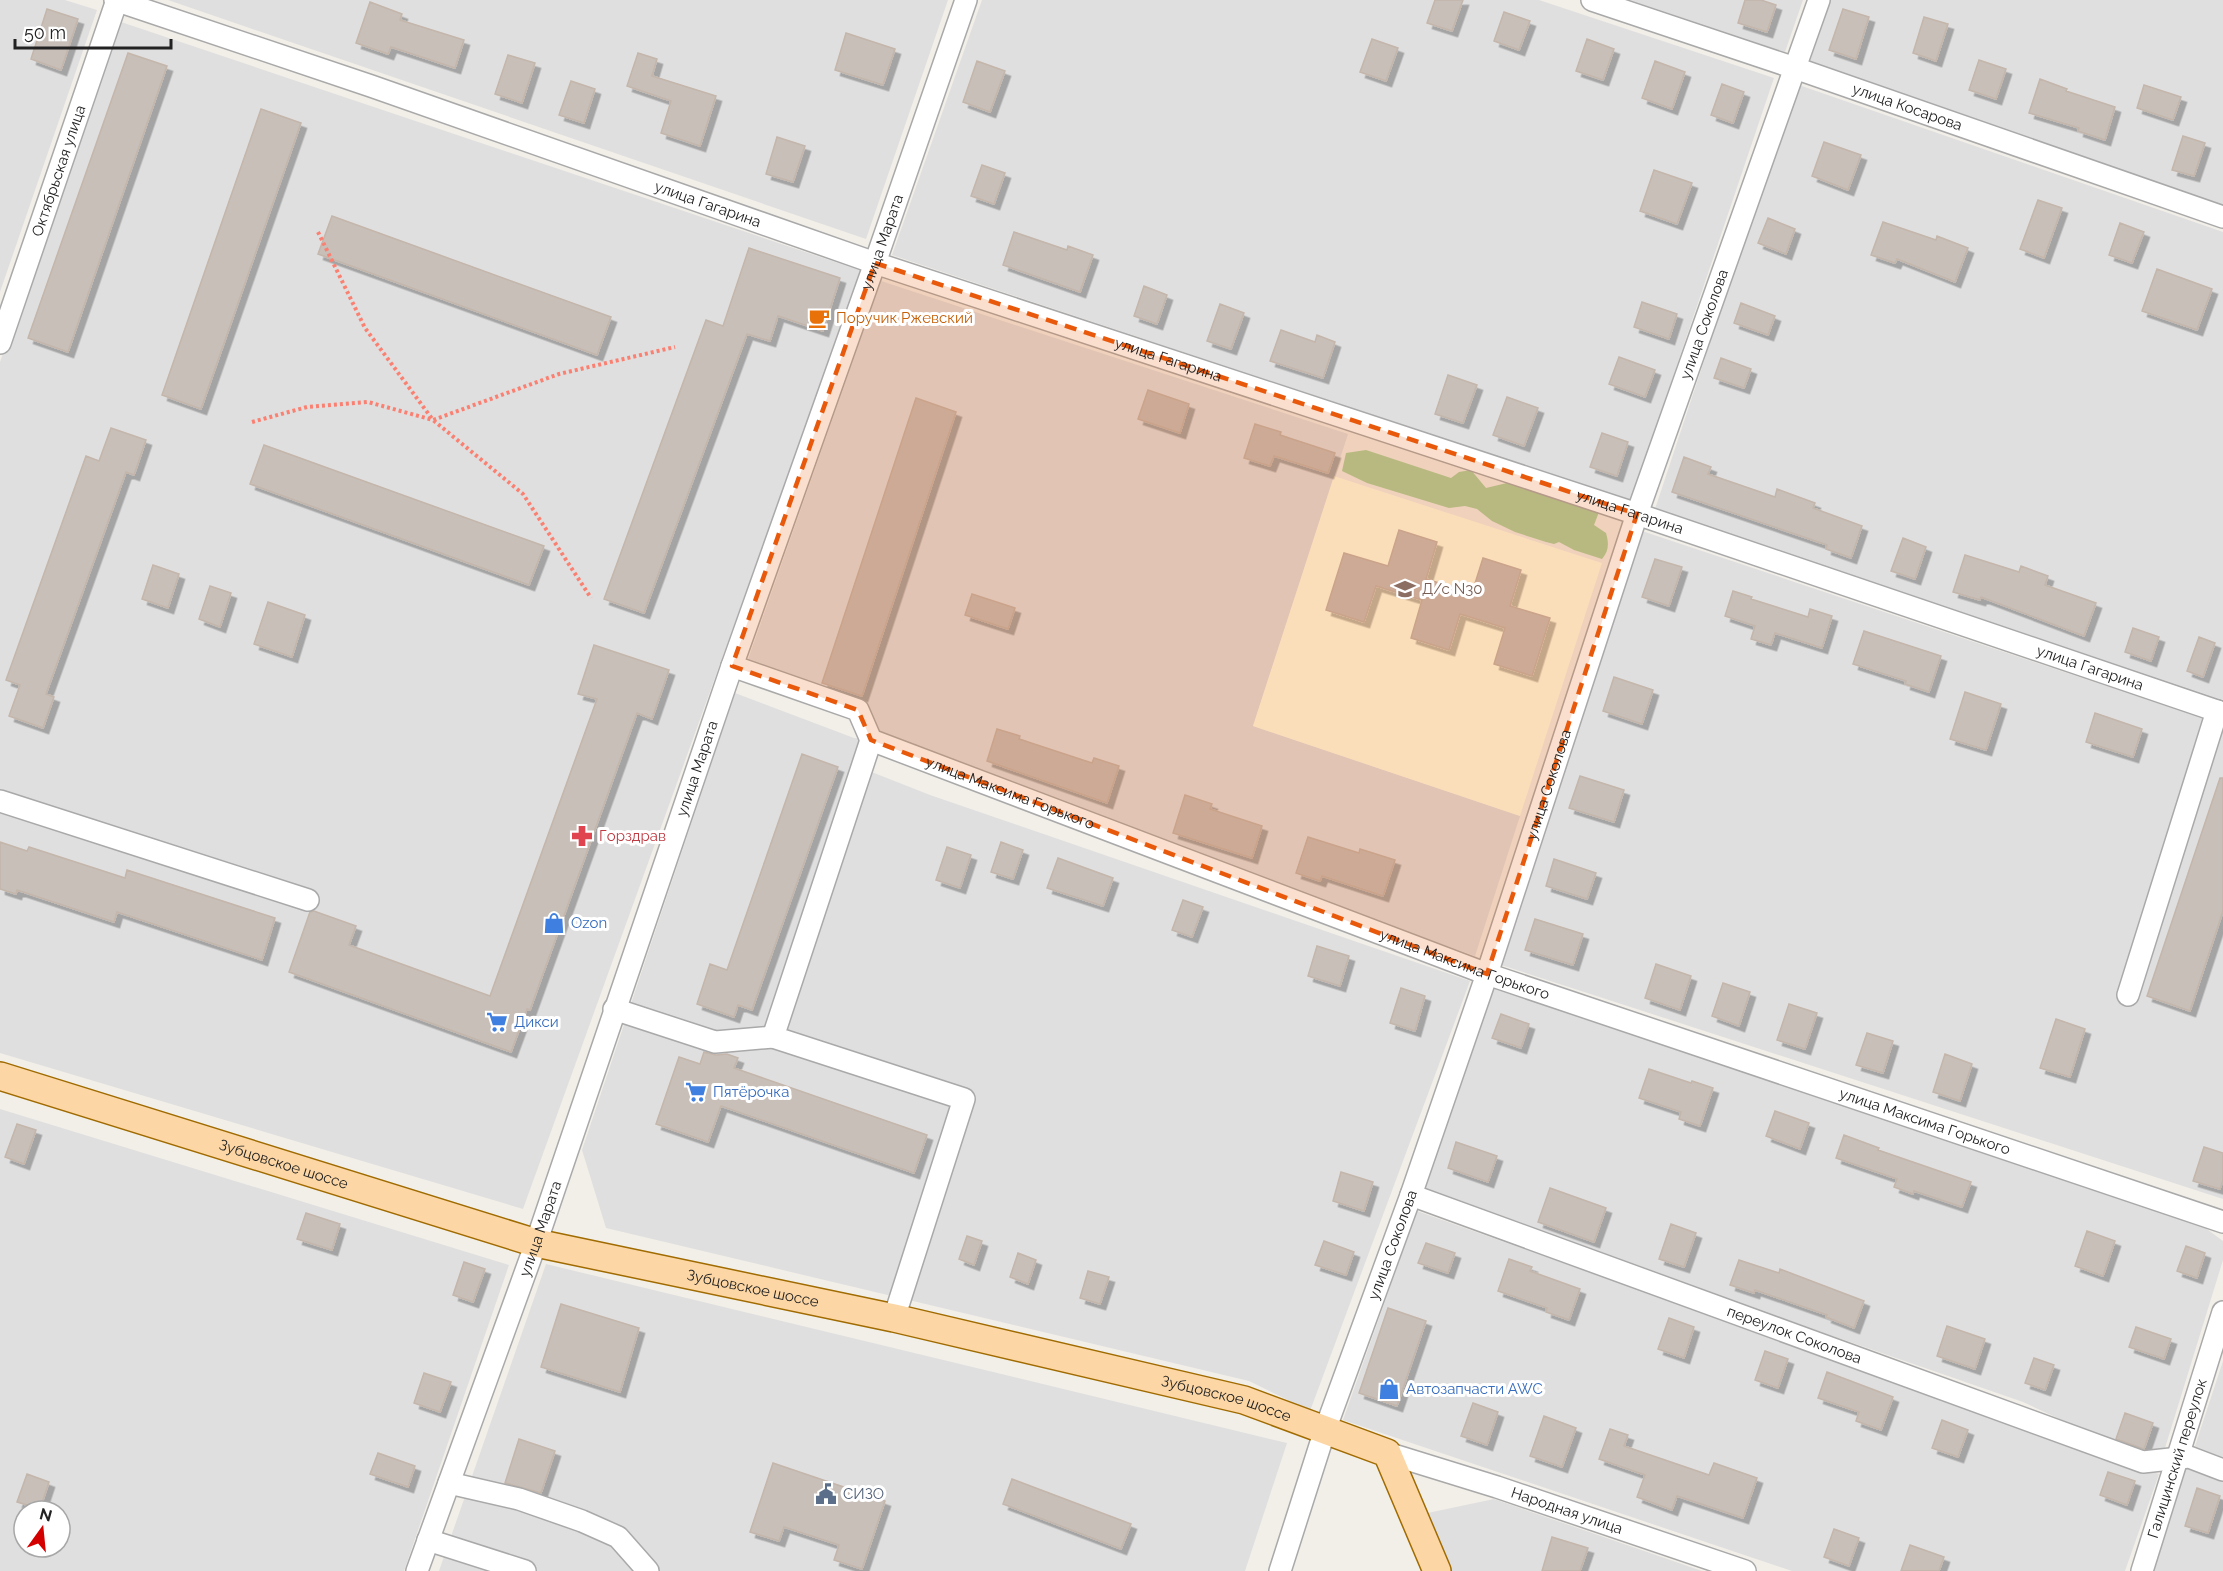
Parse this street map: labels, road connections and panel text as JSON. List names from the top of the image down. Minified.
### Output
{"streets":{"main road":["Зубцовское шоссе"],"street":["улица Косарова","Октябрьская улица","улица Гагарина","улица Марата","улица Соколова","улица Максима Горького","переулок Соколова","Галицинский переулок","Народная улица"]},"crossings":[["улица Косарова","улица Соколова"],["Октябрьская улица","улица Гагарина"],["улица Гагарина","улица Марата"],["улица Гагарина","улица Соколова"],["улица Марата","Зубцовское шоссе"],["улица Соколова","улица Максима Горького"],["улица Соколова","Зубцовское шоссе"],["улица Соколова","переулок Соколова"],["Зубцовское шоссе","Народная улица"],["переулок Соколова","Галицинский переулок"]],"places":{"cafe":["Поручик Ржевский"],"school or university":["Д/с N30"],"pharmacy":["Горздрав"],"shop":["Ozon","Автозапчасти AWC"],"supermarket":["Дикси","Пятёрочка"],"public building":["СИЗО"]},"scale_bar":"50 m","north":"top"}
